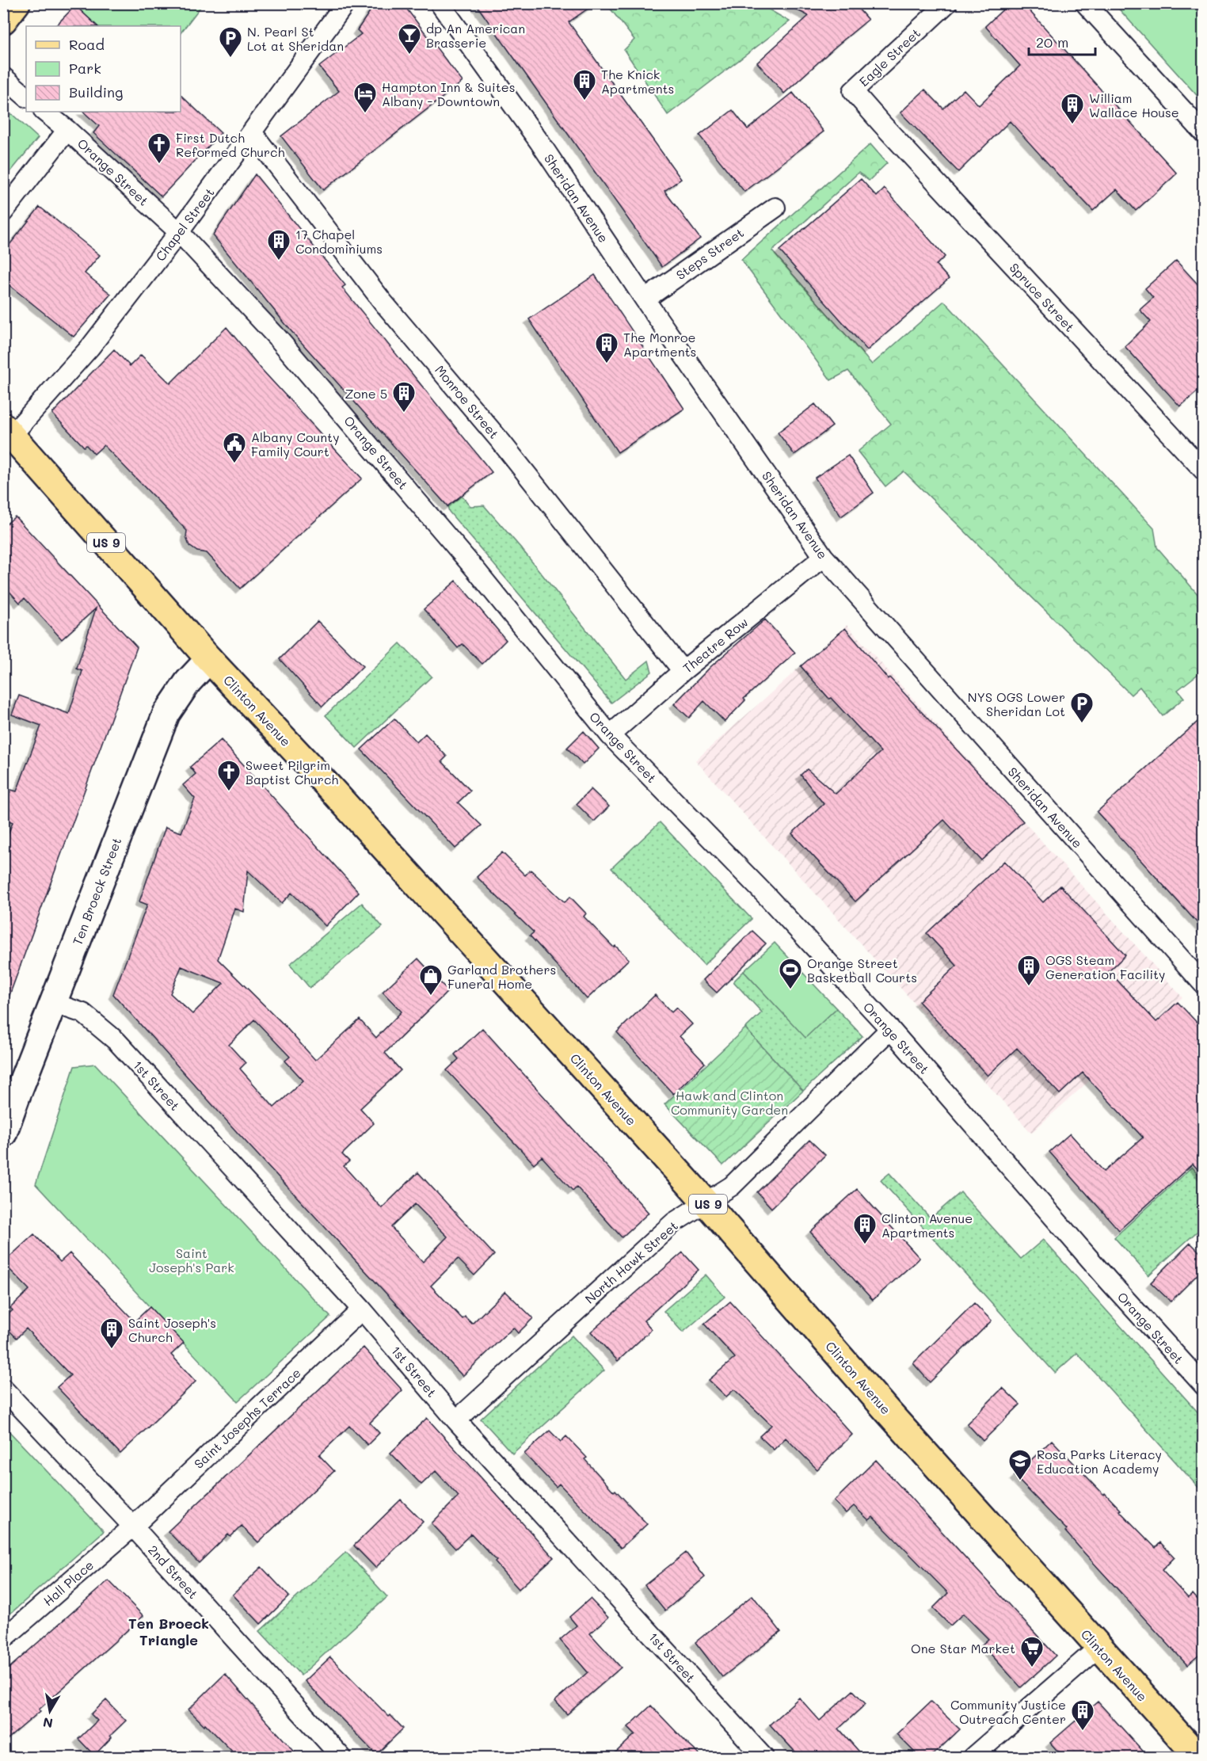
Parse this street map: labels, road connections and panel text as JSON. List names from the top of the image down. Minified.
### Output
{"streets":{"main road":["US 9","Clinton Avenue"],"street":["Eagle Street","Orange Street","Sheridan Avenue","Chapel Street","Steps Street","Spruce Street","Monroe Street","Theatre Row","Ten Broeck Street","1st Street","North Hawk Street","Saint Josephs Terrace","2nd Street","Hall Place"]},"crossings":[["Eagle Street","Spruce Street"],["Orange Street","Chapel Street"],["Orange Street","Theatre Row"],["Orange Street","North Hawk Street"],["Sheridan Avenue","Steps Street"],["Sheridan Avenue","Theatre Row"],["Chapel Street","Monroe Street"],["Chapel Street","Clinton Avenue"],["Monroe Street","Theatre Row"],["Clinton Avenue","Ten Broeck Street"],["Clinton Avenue","North Hawk Street"],["Ten Broeck Street","1st Street"],["1st Street","North Hawk Street"],["1st Street","Saint Josephs Terrace"],["Saint Josephs Terrace","2nd Street"],["Saint Josephs Terrace","Hall Place"],["2nd Street","Hall Place"]],"districts":["Ten Broeck Triangle"],"parks":["Hawk and Clinton Community Garden","Saint Joseph's Park"],"places":{"bar":["dp An American Brasserie"],"parking":["N. Pearl St Lot at Sheridan","NYS OGS Lower Sheridan Lot"],"building":["The Knick Apartments","William Wallace House","17 Chapel Condominiums","The Monroe Apartments","Zone 5","OGS Steam Generation Facility","Clinton Avenue Apartments","Saint Joseph's Church","Community Justice Outreach Center"],"hotel":["Hampton Inn & Suites Albany - Downtown"],"church":["First Dutch Reformed Church","Sweet Pilgrim Baptist Church"],"public building":["Albany County Family Court"],"sports":["Orange Street Basketball Courts"],"shop":["Garland Brothers Funeral Home"],"school or university":["Rosa Parks Literacy Education Academy"],"supermarket":["One Star Market"]},"legend":["Road","Park","Building"],"scale_bar":"20 m","north":"bottom"}
